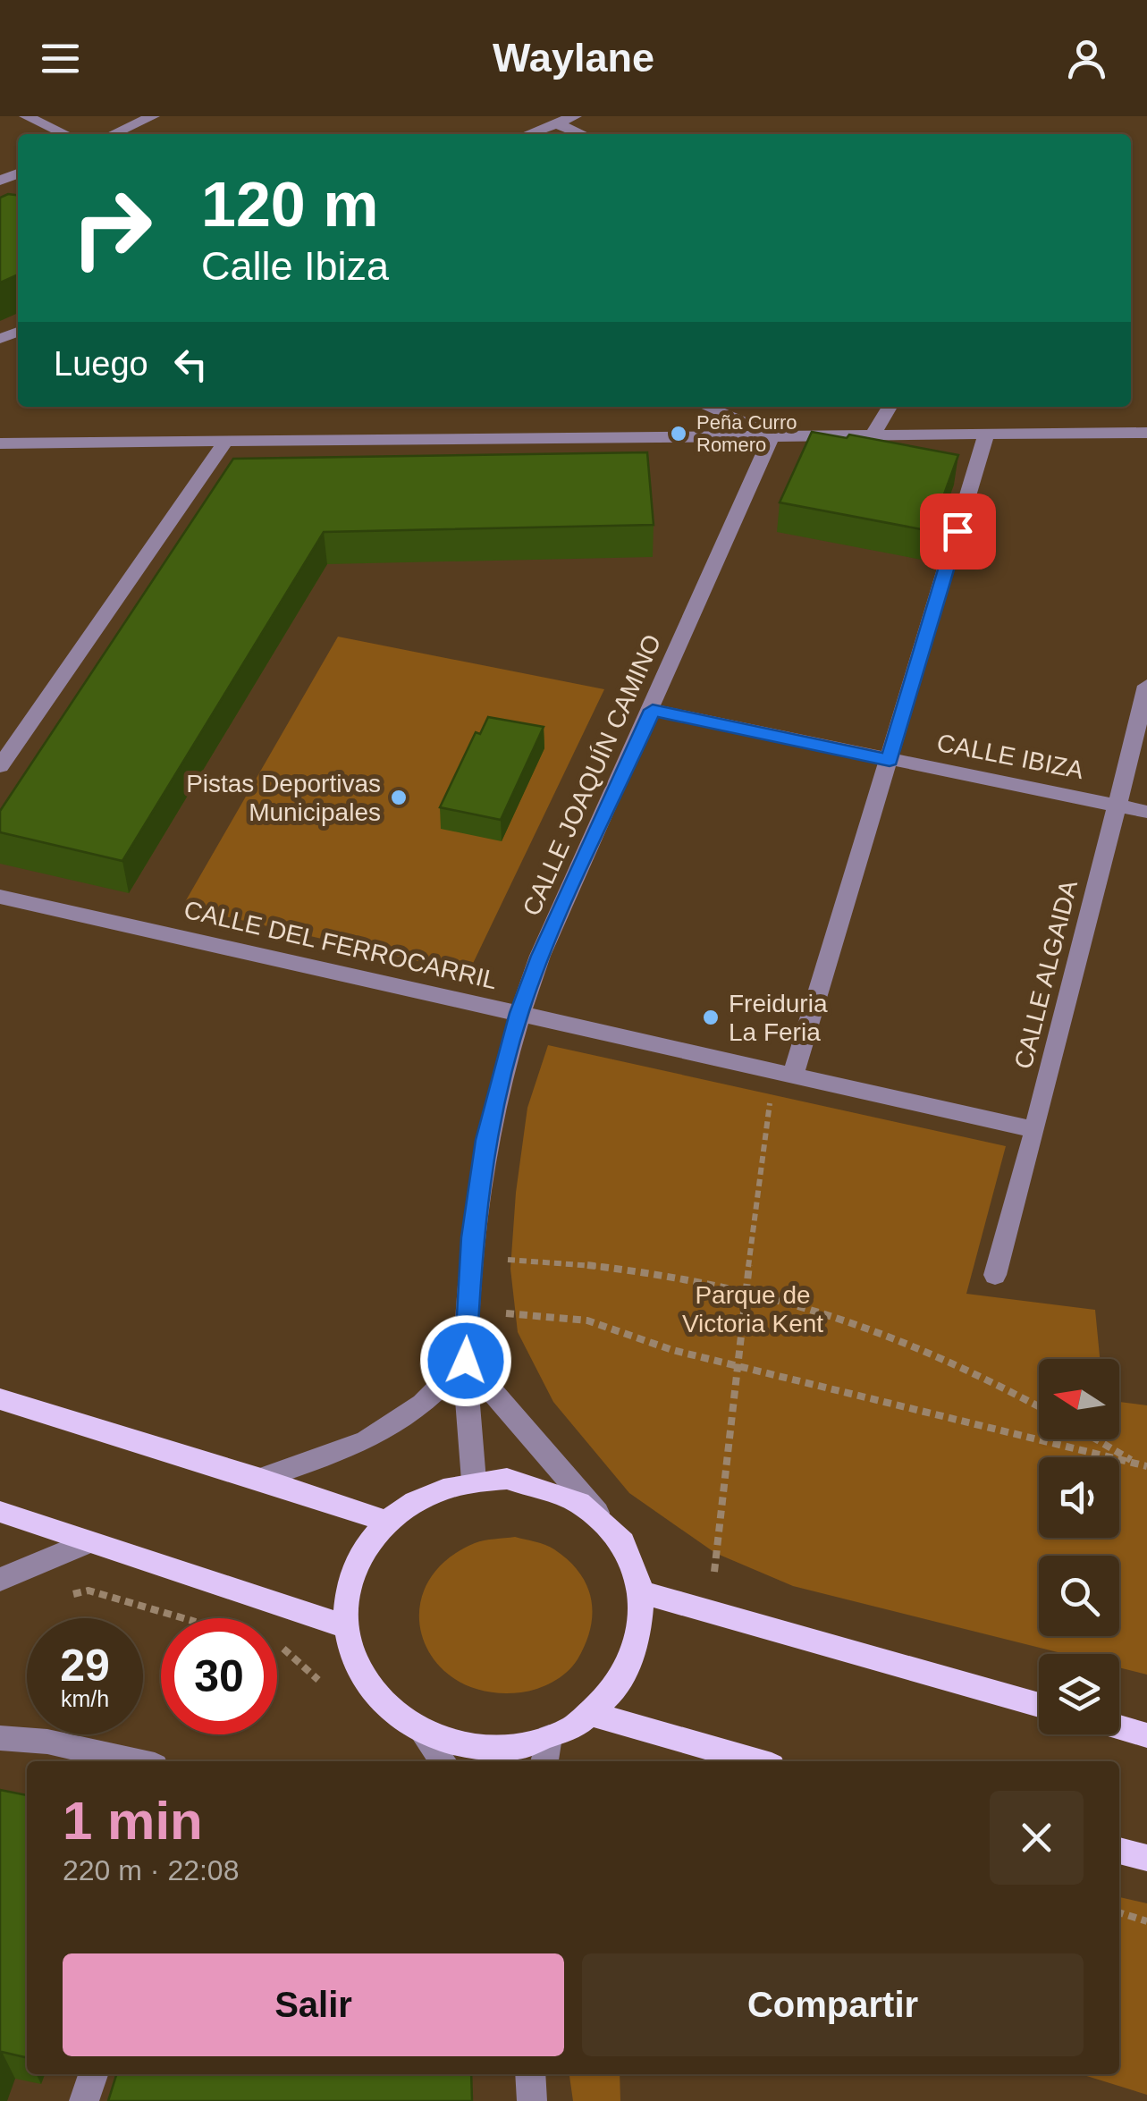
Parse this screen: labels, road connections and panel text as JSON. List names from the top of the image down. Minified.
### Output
{"streets":{"street":["CALLE IBIZA","CALLE JOAQUÍN CAMINO","CALLE DEL FERROCARRIL","CALLE ALGAIDA"]},"crossings":[["CALLE IBIZA","CALLE JOAQUÍN CAMINO"],["CALLE IBIZA","CALLE ALGAIDA"],["CALLE JOAQUÍN CAMINO","CALLE DEL FERROCARRIL"],["CALLE DEL FERROCARRIL","CALLE ALGAIDA"]],"parks":["Parque de Victoria Kent"],"places":["Peña Curro Romero","Pistas Deportivas Municipales","Freiduria La Feria"],"north":"left","page":{"header":"Waylane","turn":["120 m","Calle Ibiza"],"then":"Luego","speed":"29 km/h","limit":"30","heading":["1 min","220 m · 22:08"],"buttons":["Salir","Compartir"]}}
